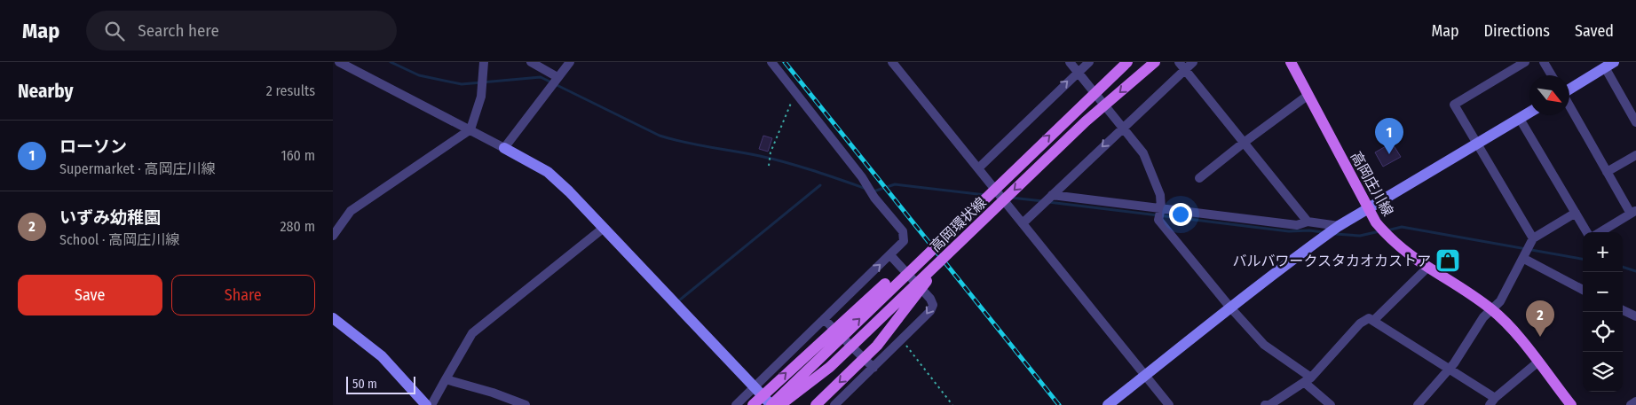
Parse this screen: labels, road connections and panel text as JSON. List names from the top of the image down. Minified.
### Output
{"streets":{"main road":["高岡庄川線","高岡環状線"]},"places":{"shop":["バルバワークスタカオカストア"]},"scale_bar":"50 m","north":"bottom right","page":{"header":"Map","search":"Search here","nav":["Map","Directions","Saved"],"heading":["Nearby","2 results"],"pins":["1","2"],"list":[{"mark":"1","name":"ローソン","note":"Supermarket · 高岡庄川線","value":"160 m"},{"mark":"2","name":"いずみ幼稚園","note":"School · 高岡庄川線","value":"280 m"}],"map_buttons":["+","−"],"buttons":["Save","Share"],"scale":"50 m"}}
